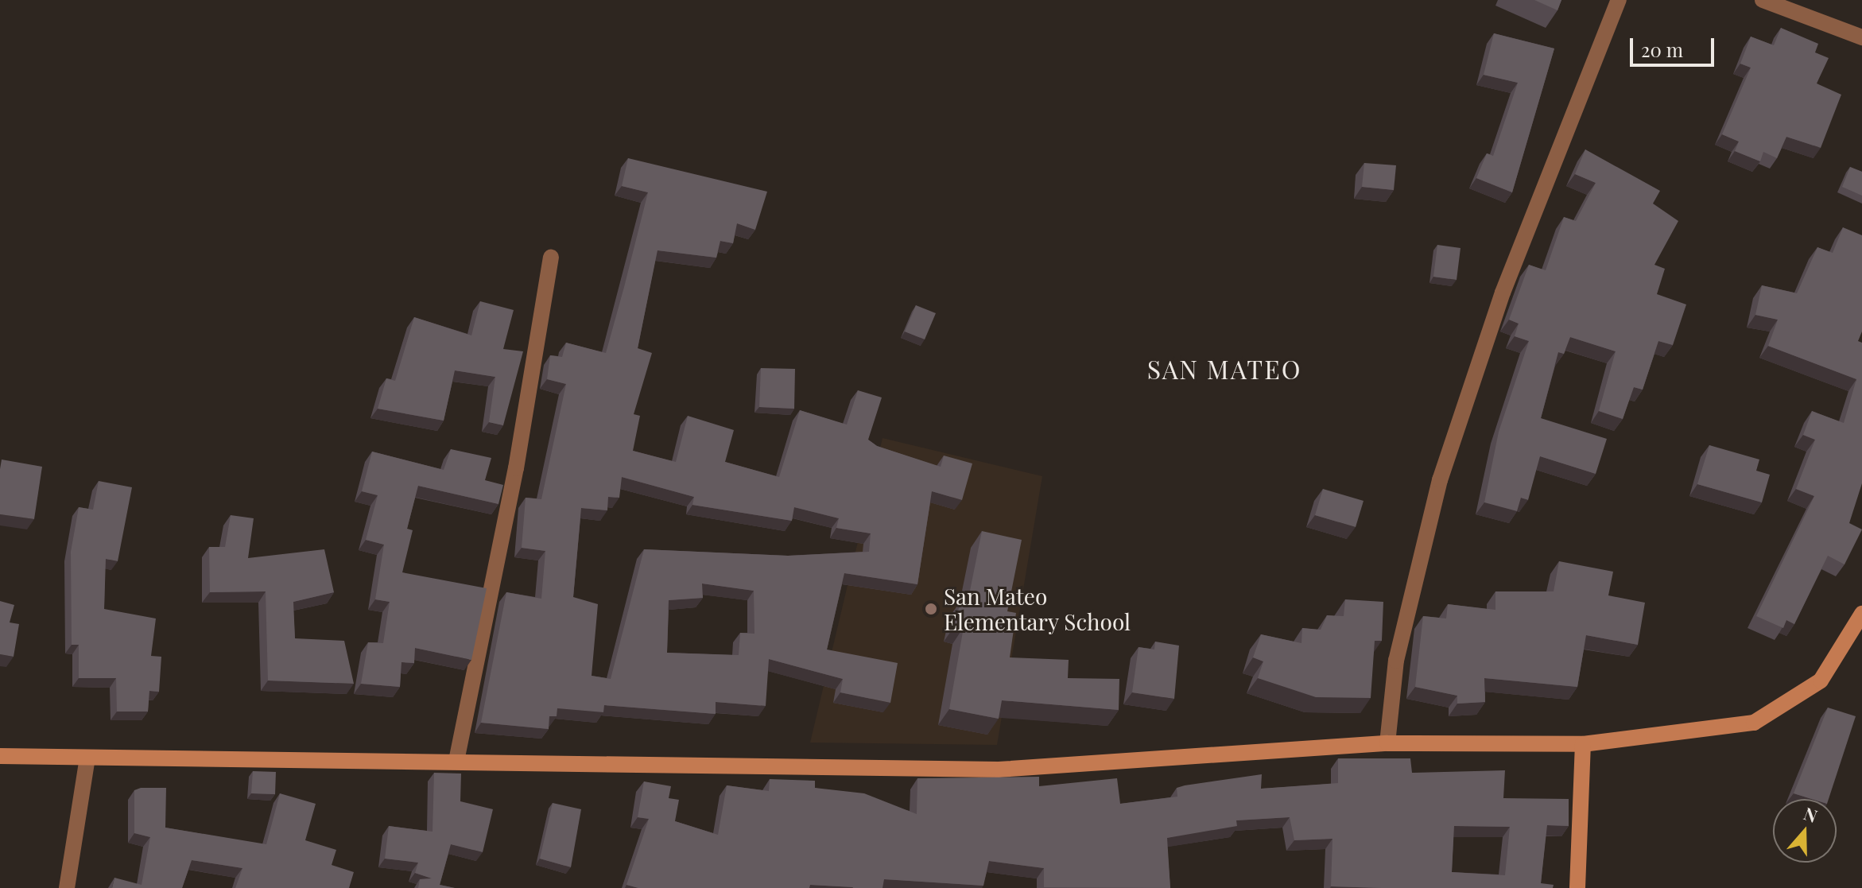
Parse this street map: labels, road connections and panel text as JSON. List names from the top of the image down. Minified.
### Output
{"districts":["SAN MATEO"],"places":["San Mateo Elementary School"],"scale_bar":"20 m","north":"top"}
